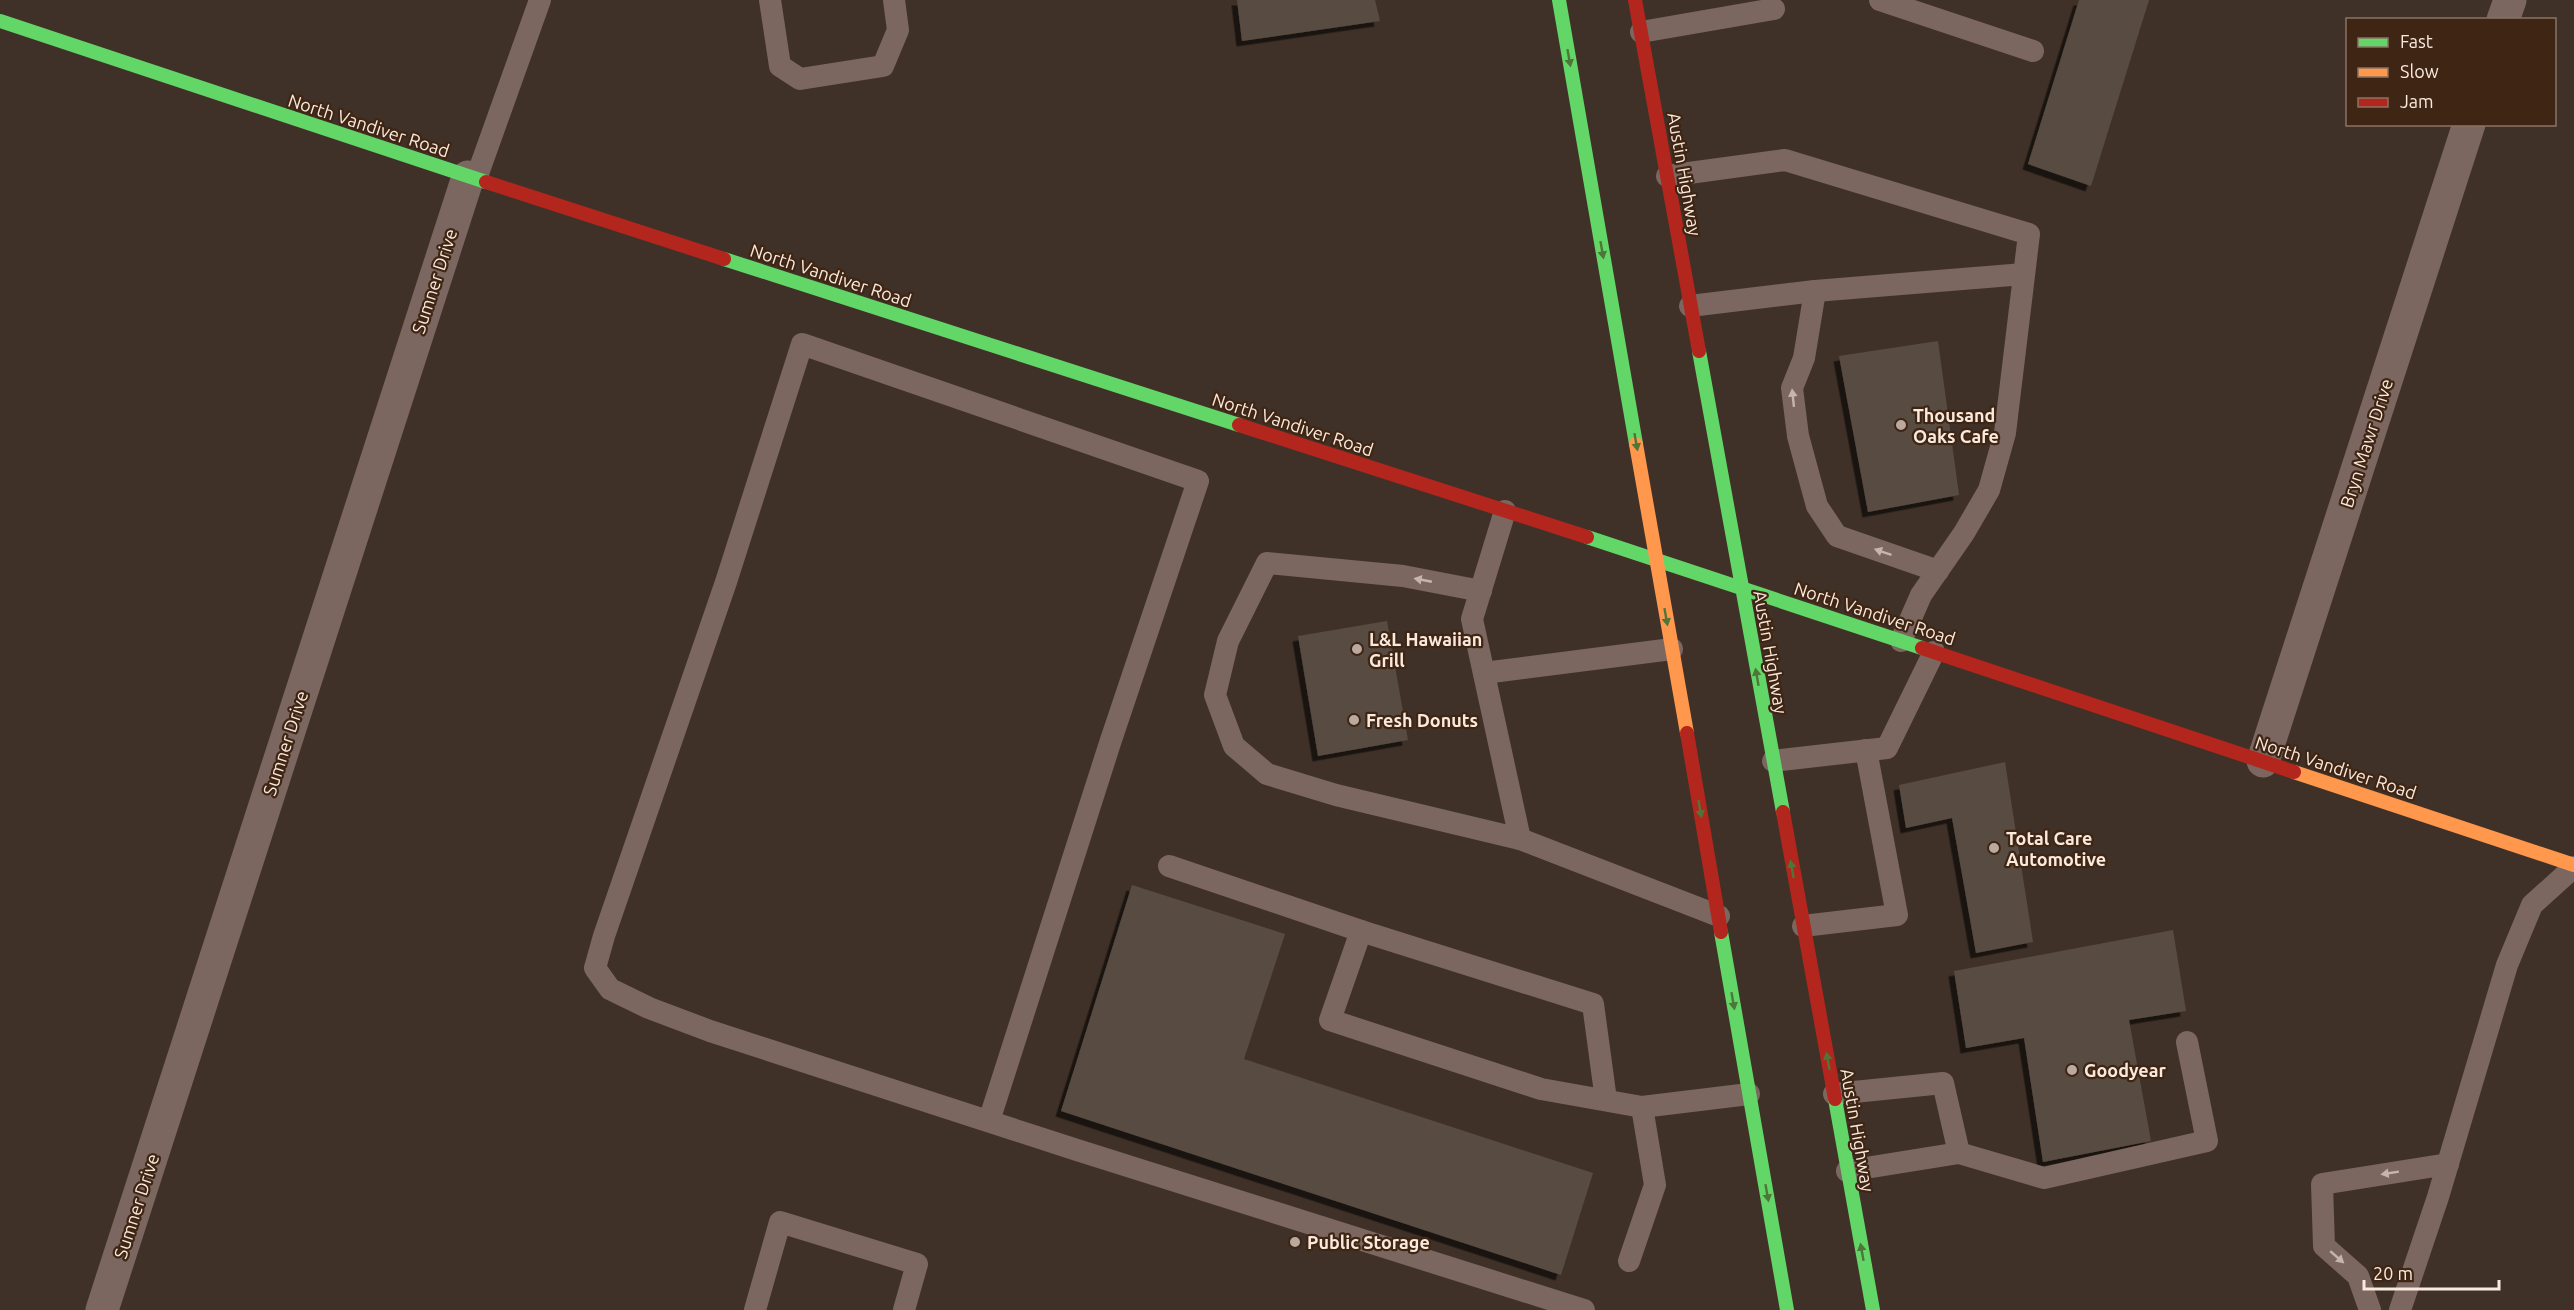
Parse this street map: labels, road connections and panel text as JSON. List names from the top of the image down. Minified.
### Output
{"streets":{"main road":["North Vandiver Road","Austin Highway"],"street":["Sumner Drive","Bryn Mawr Drive"]},"crossings":[["North Vandiver Road","Austin Highway"],["North Vandiver Road","Sumner Drive"],["North Vandiver Road","Bryn Mawr Drive"]],"places":["Thousand Oaks Cafe","L&L Hawaiian Grill","Fresh Donuts","Total Care Automotive","Goodyear","Public Storage"],"legend":["Fast","Slow","Jam"],"scale_bar":"20 m"}
